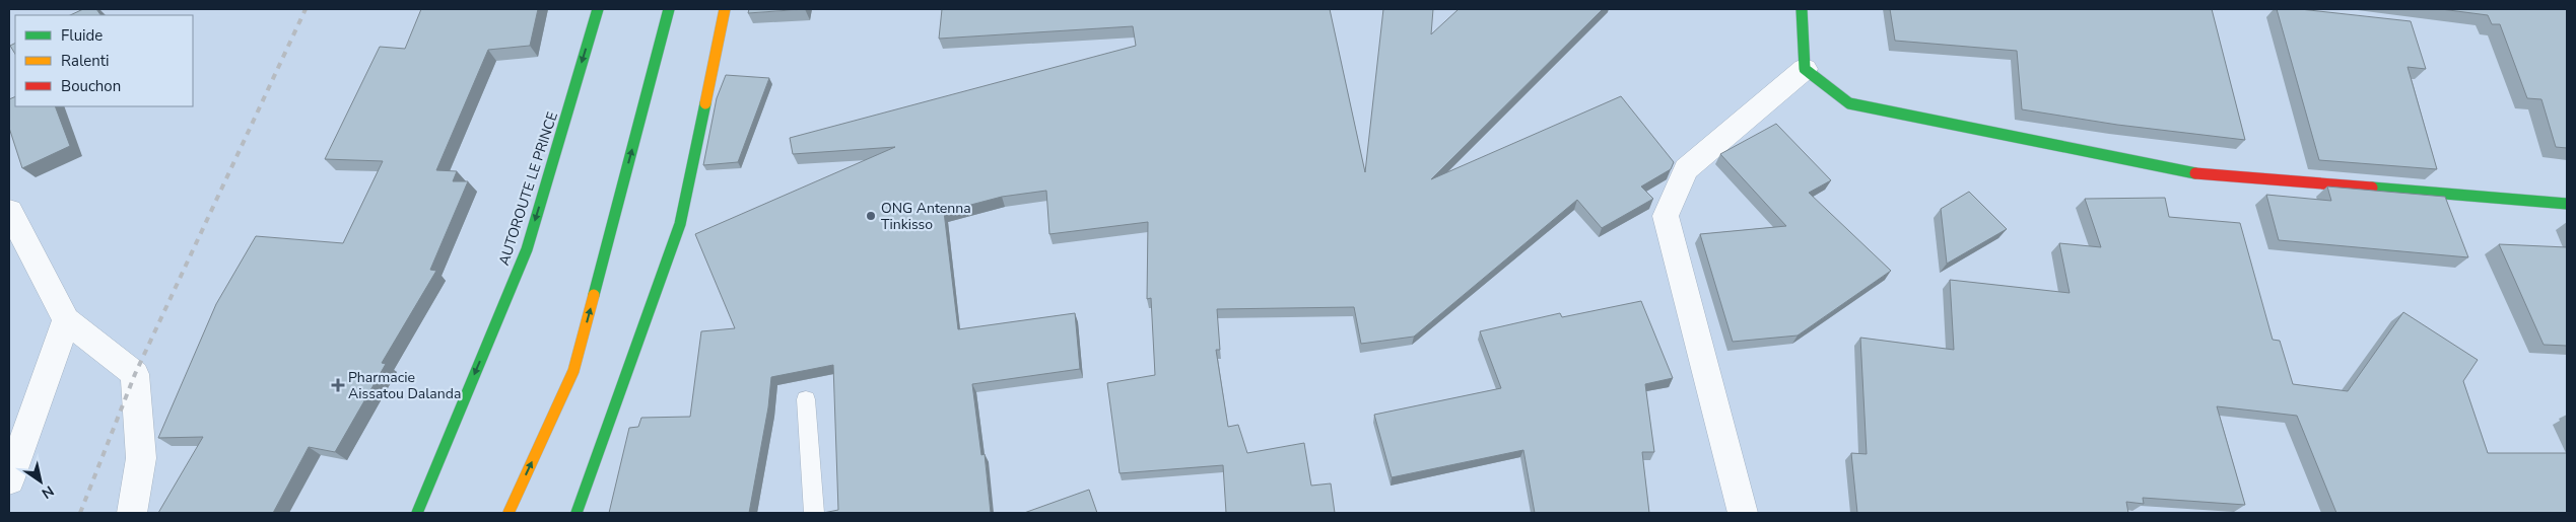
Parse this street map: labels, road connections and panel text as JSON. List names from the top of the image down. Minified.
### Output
{"streets":{"street":["AUTOROUTE LE PRINCE"]},"places":{"other":["ONG Antenna Tinkisso"],"health":["Pharmacie Aissatou Dalanda"]},"legend":["Fluide","Ralenti","Bouchon"],"north":"bottom right"}
